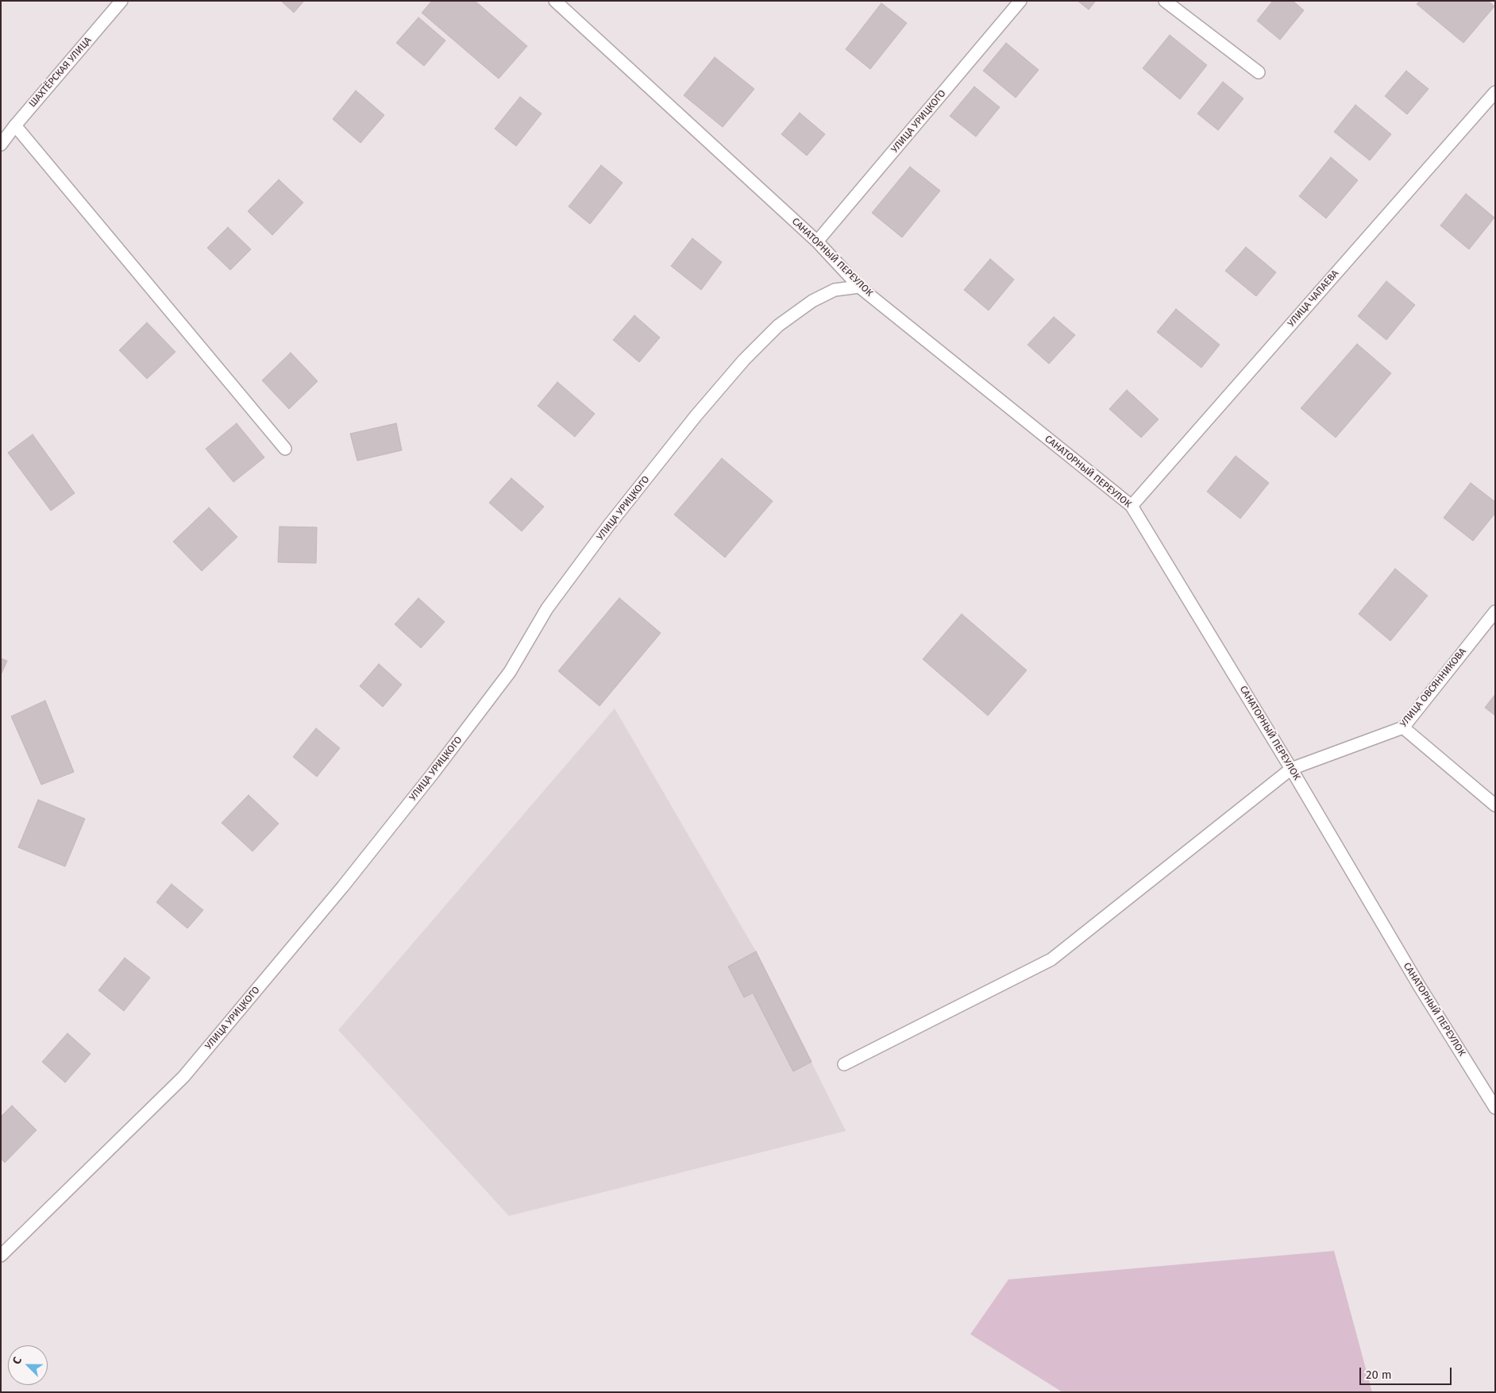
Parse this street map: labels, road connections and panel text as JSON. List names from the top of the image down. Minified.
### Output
{"streets":{"street":["ШАХТЁРСКАЯ УЛИЦА","УЛИЦА УРИЦКОГО","САНАТОРНЫЙ ПЕРЕУЛОК","УЛИЦА ЧАПАЕВА","УЛИЦА ОВСЯННИКОВА"]},"crossings":[["УЛИЦА УРИЦКОГО","САНАТОРНЫЙ ПЕРЕУЛОК"],["САНАТОРНЫЙ ПЕРЕУЛОК","УЛИЦА ЧАПАЕВА"],["САНАТОРНЫЙ ПЕРЕУЛОК","УЛИЦА ОВСЯННИКОВА"]],"scale_bar":"20 m","north":"top left"}
